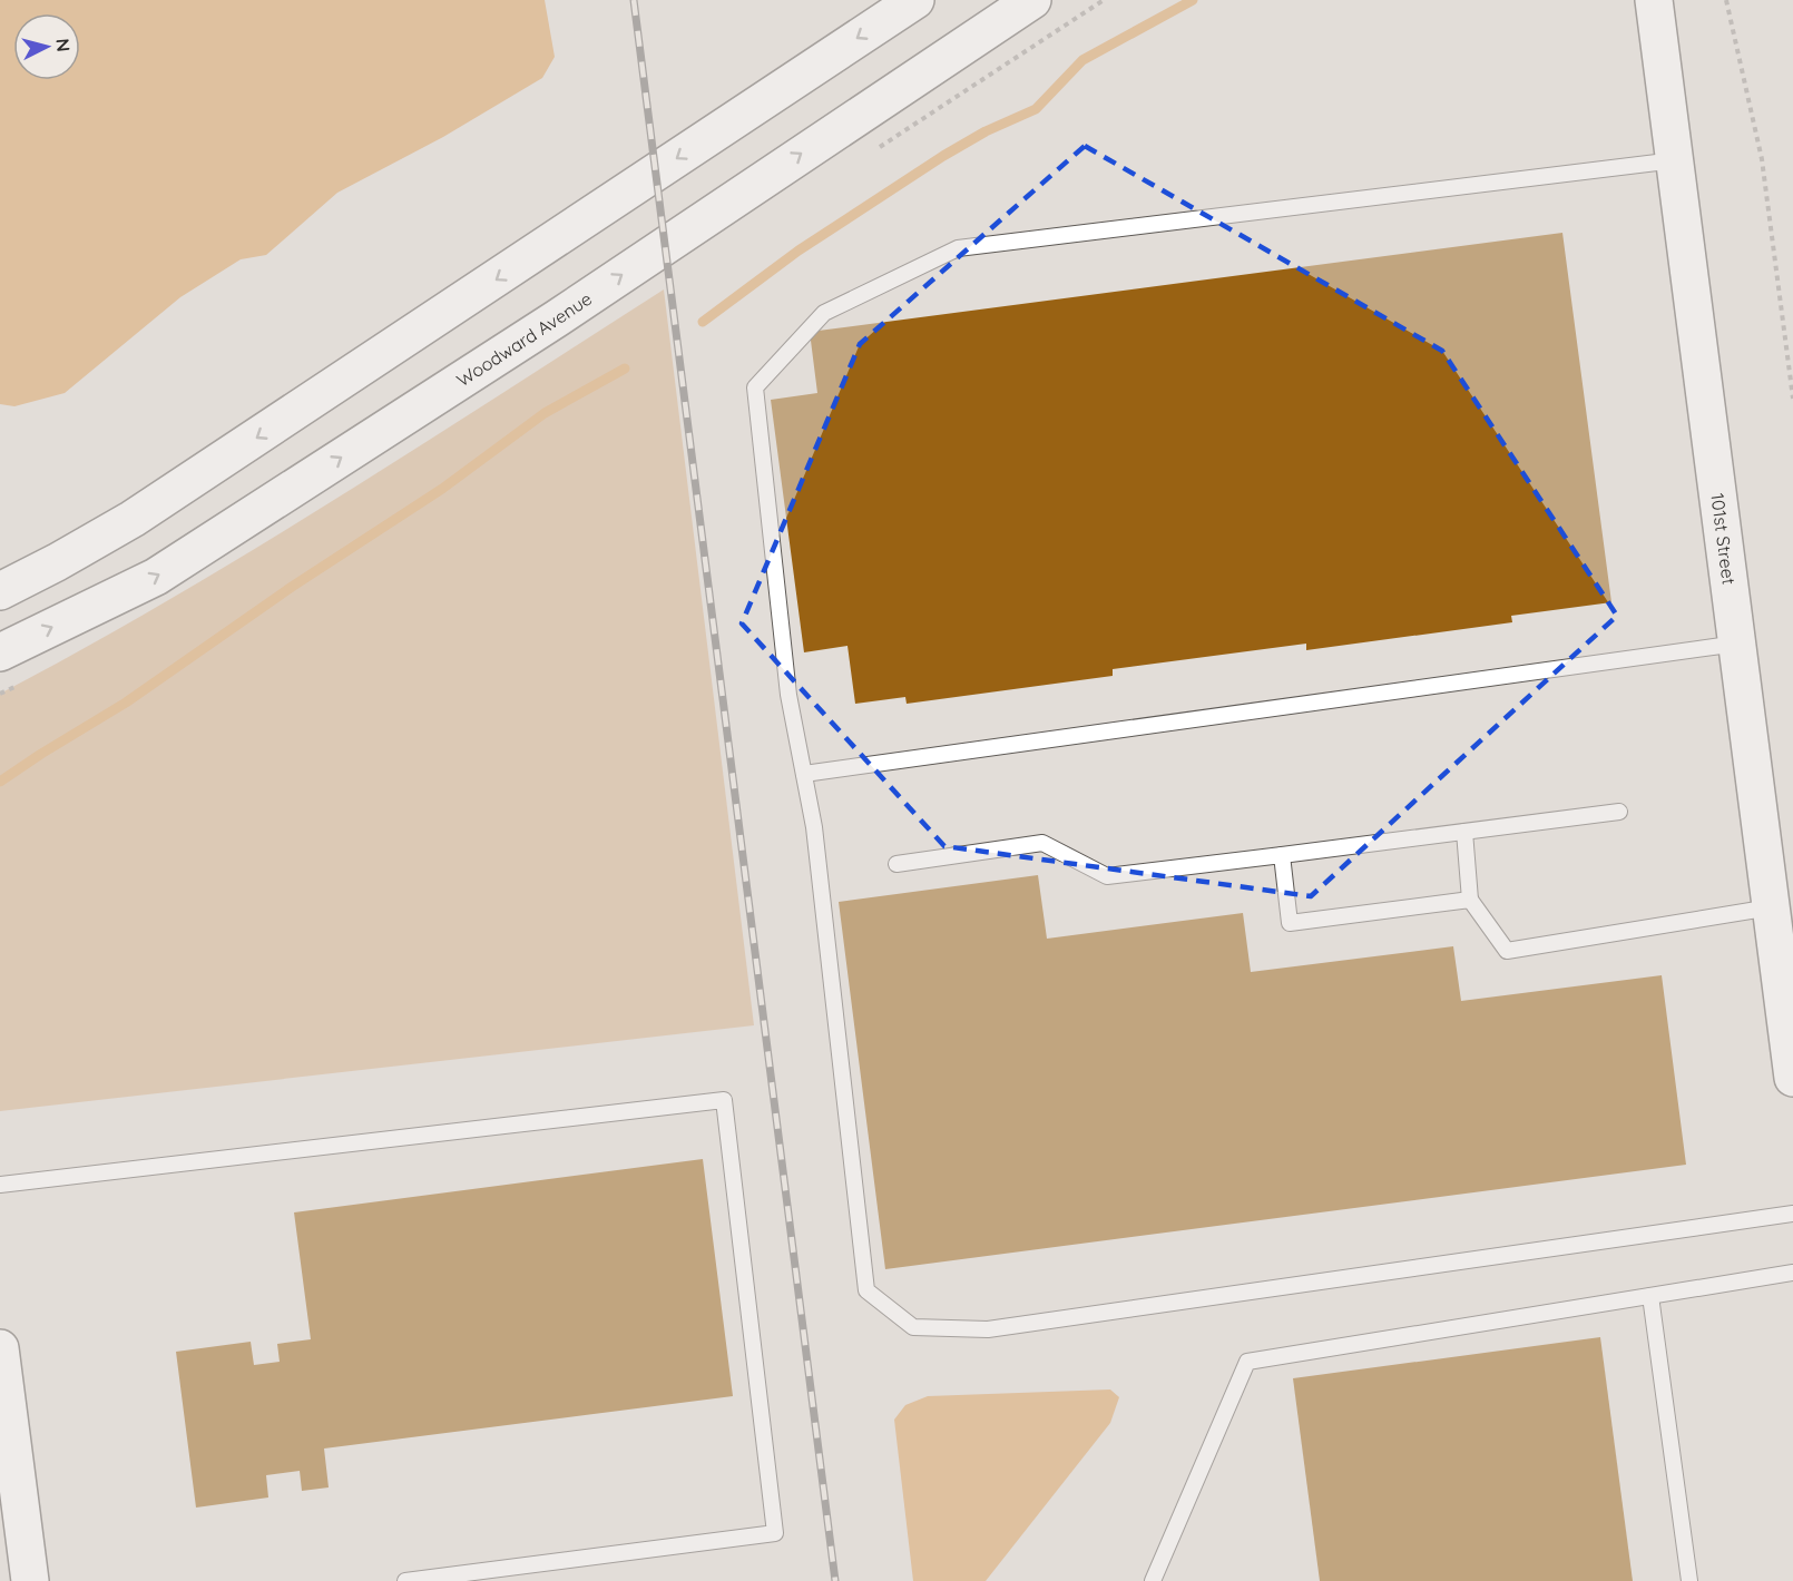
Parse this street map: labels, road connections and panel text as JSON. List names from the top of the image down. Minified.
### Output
{"streets":{"street":["Woodward Avenue","101st Street"]},"north":"right"}
